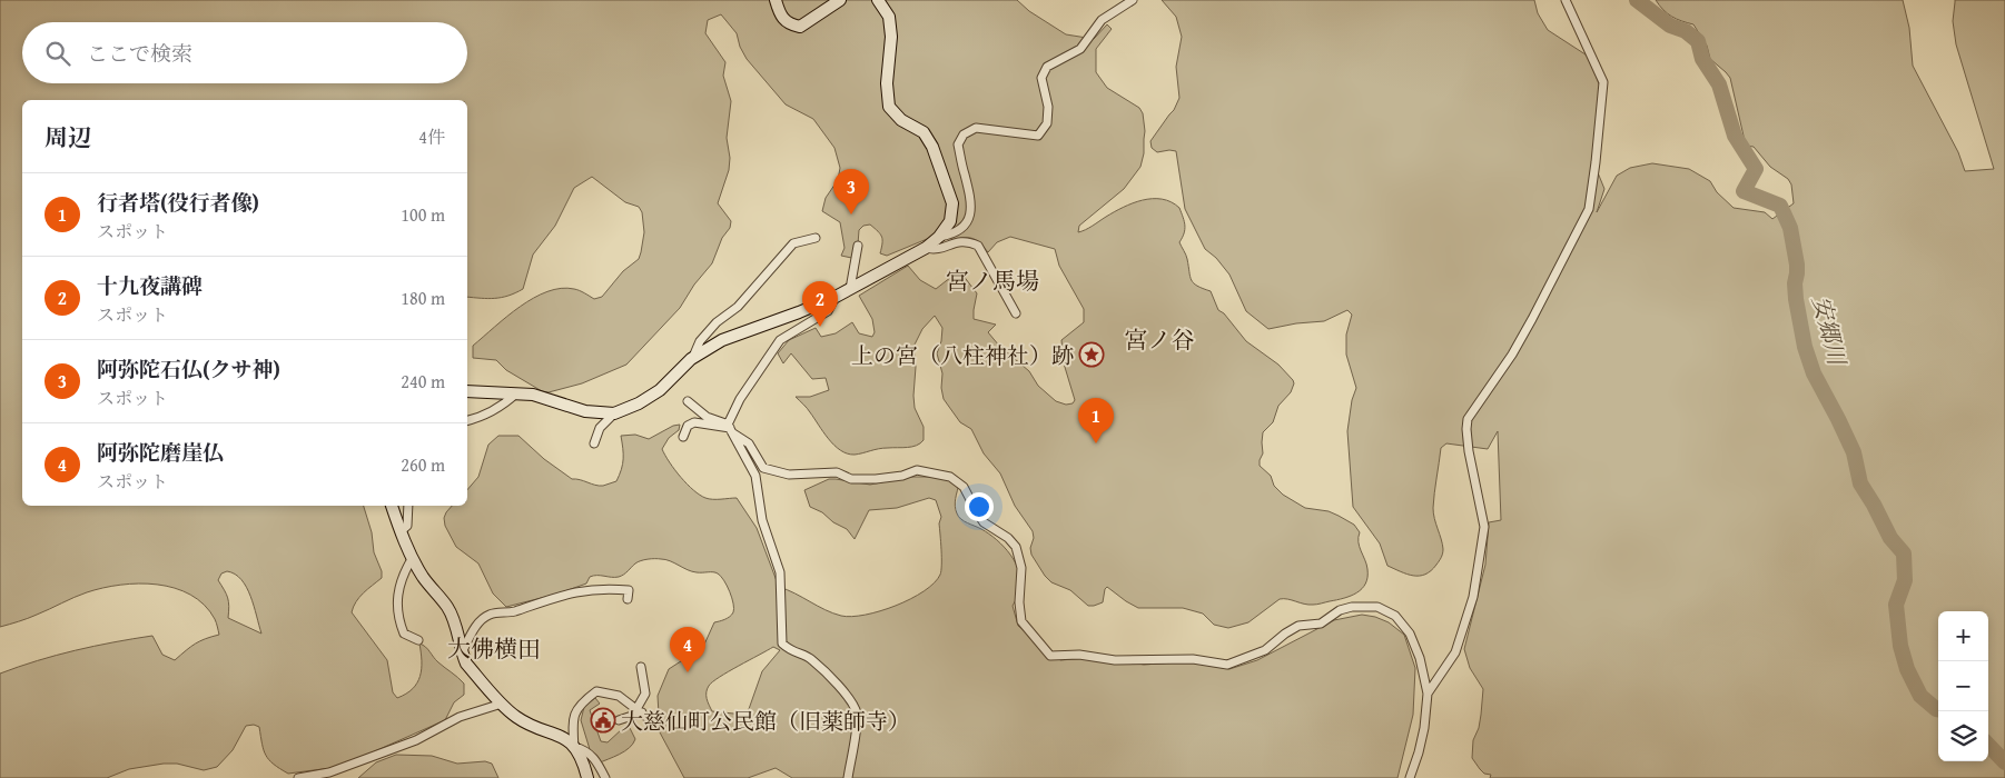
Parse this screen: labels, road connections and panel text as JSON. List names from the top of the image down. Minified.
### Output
{"districts":["宮ノ馬場","宮ノ谷","大佛横田"],"water":["安郷川"],"places":{"place":["上の宮（八柱神社）跡"],"public building":["大慈仙町公民館（旧薬師寺）"]},"page":{"search":"ここで検索","heading":["周辺","4件"],"pins":["3","2","1","4"],"list":[{"mark":"1","name":"行者塔(役行者像)","note":"スポット","value":"100 m"},{"mark":"2","name":"十九夜講碑","note":"スポット","value":"180 m"},{"mark":"3","name":"阿弥陀石仏(クサ神)","note":"スポット","value":"240 m"},{"mark":"4","name":"阿弥陀磨崖仏","note":"スポット","value":"260 m"}],"map_buttons":["+","−"]}}
